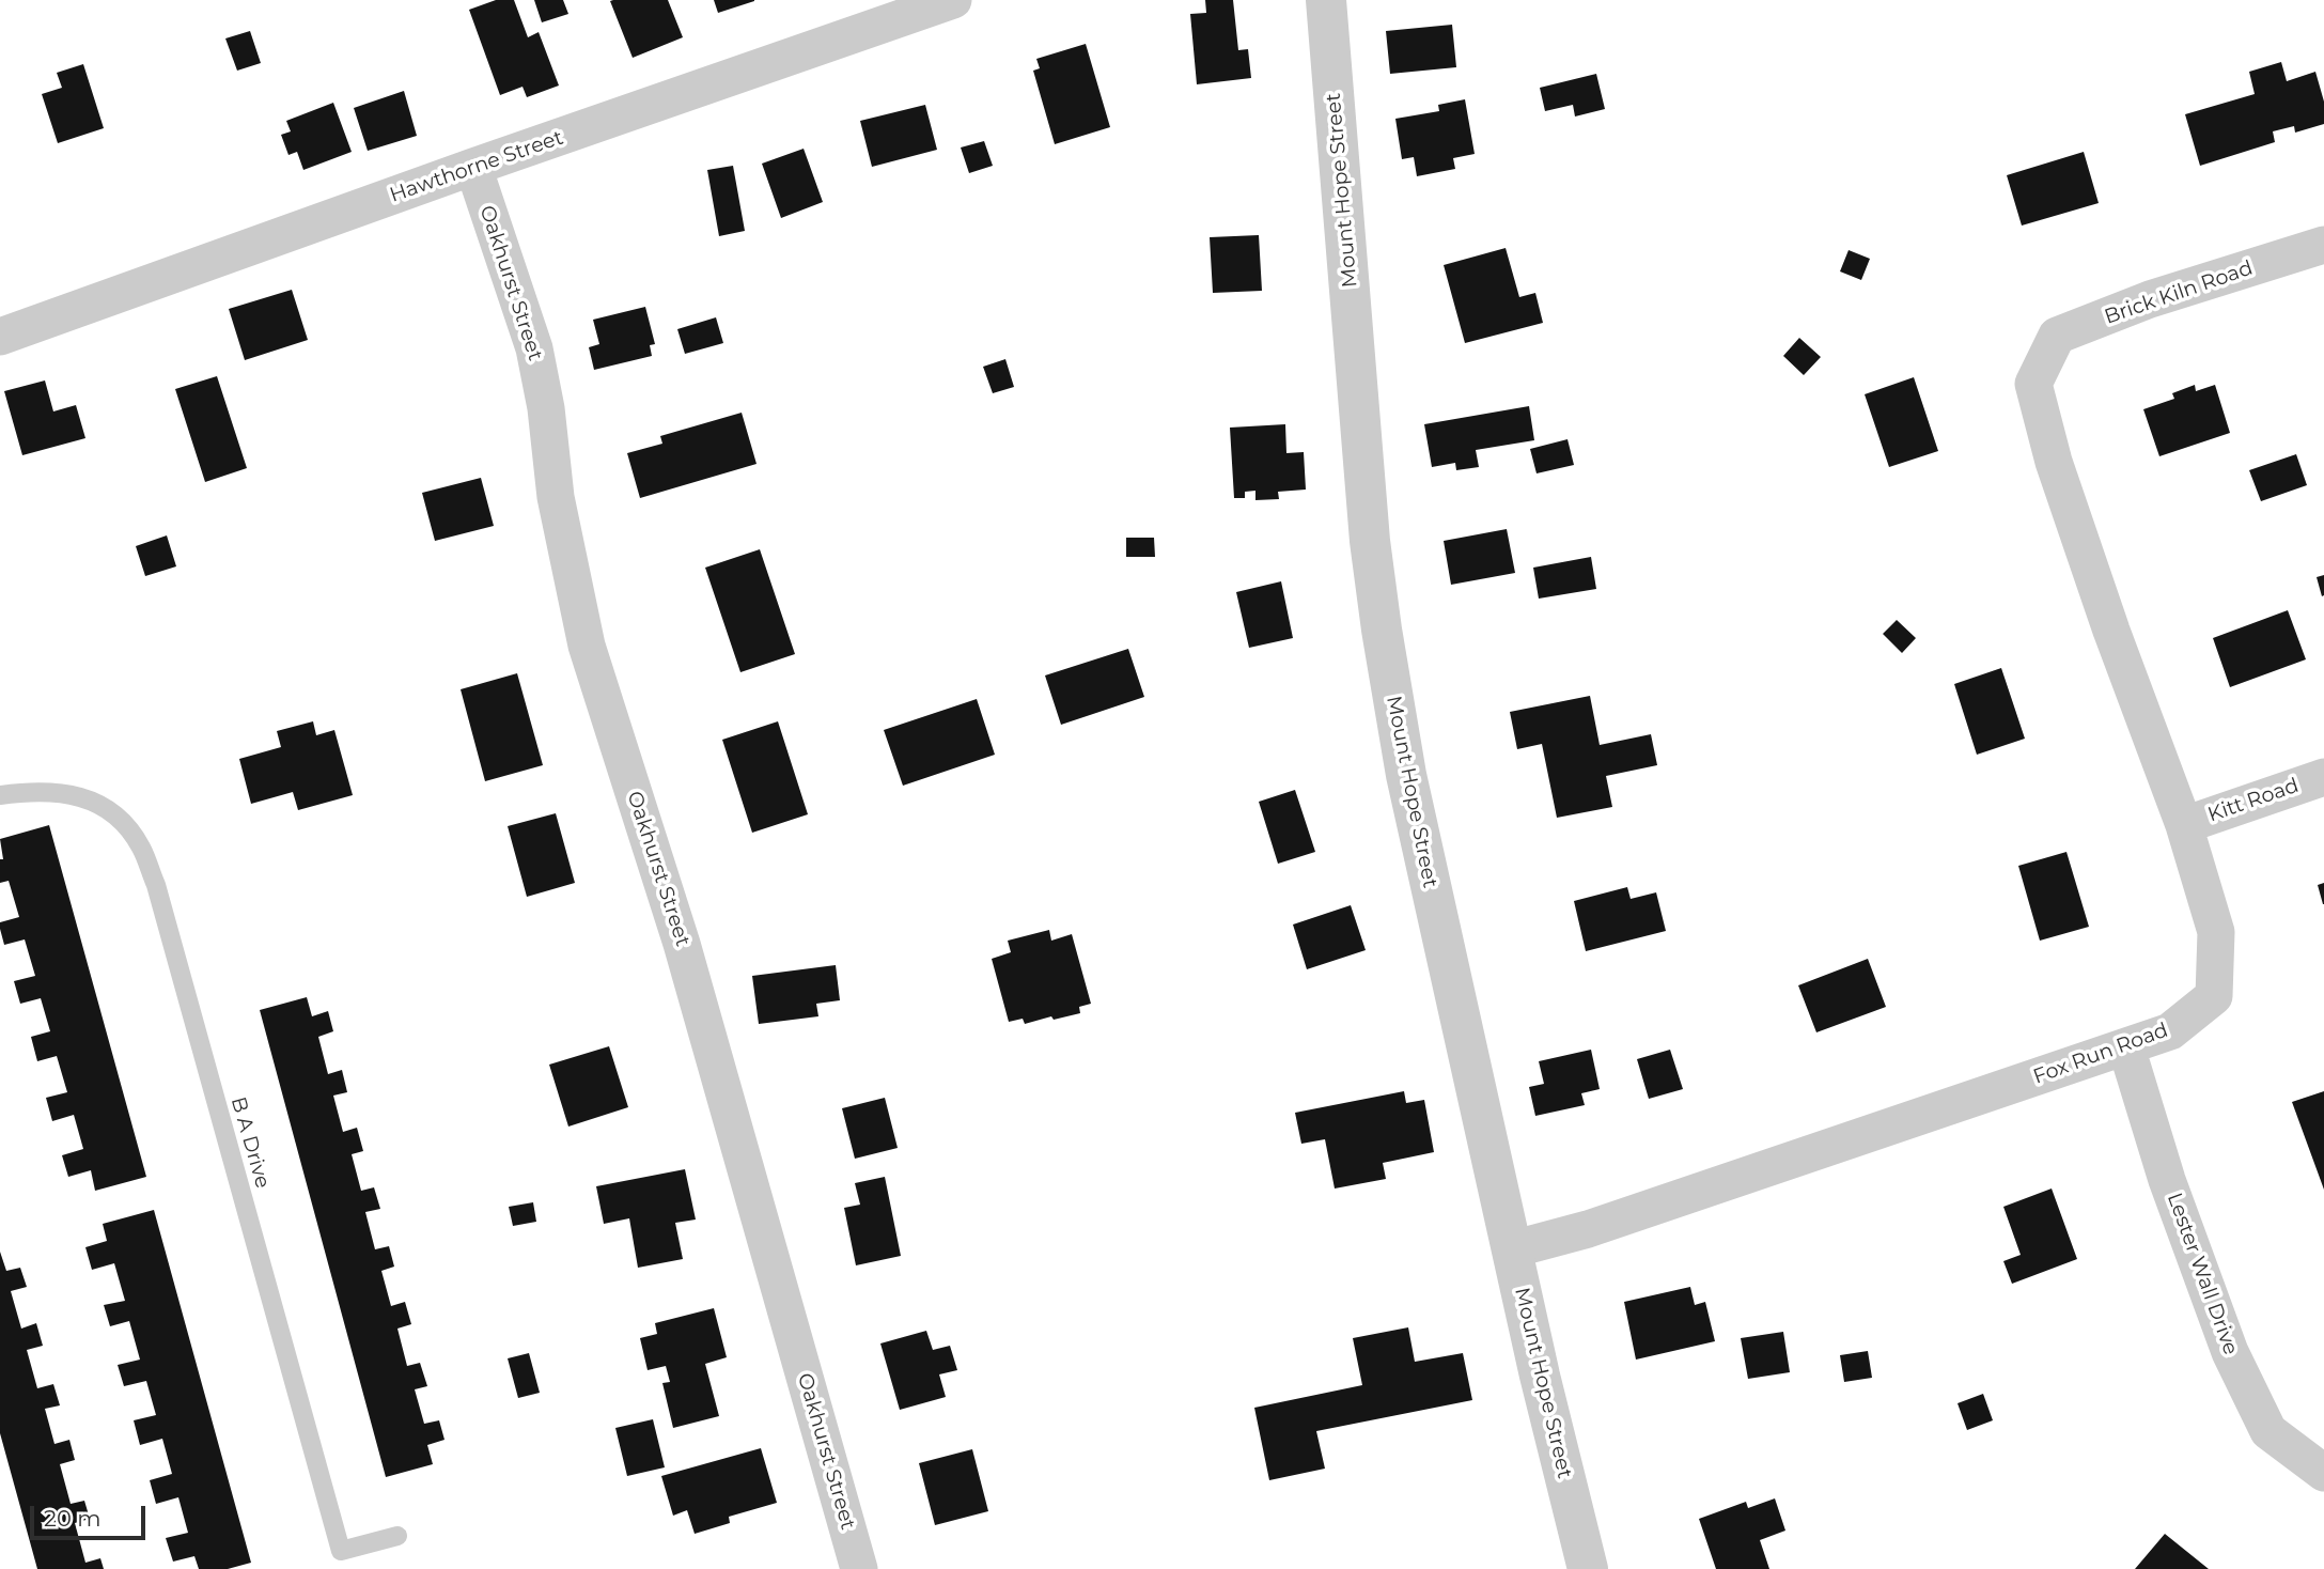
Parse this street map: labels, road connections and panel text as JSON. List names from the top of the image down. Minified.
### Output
{"streets":{"street":["Hawthorne Street","Mount Hope Street","Oakhurst Street","Brick Kiln Road","Kitt Road","Fox Run Road","Lester Wall Drive"],"lane":["B A Drive"]},"crossings":[["Hawthorne Street","Oakhurst Street"],["Mount Hope Street","Fox Run Road"],["Brick Kiln Road","Fox Run Road"],["Kitt Road","Fox Run Road"],["Fox Run Road","Lester Wall Drive"]],"scale_bar":"20 m"}
